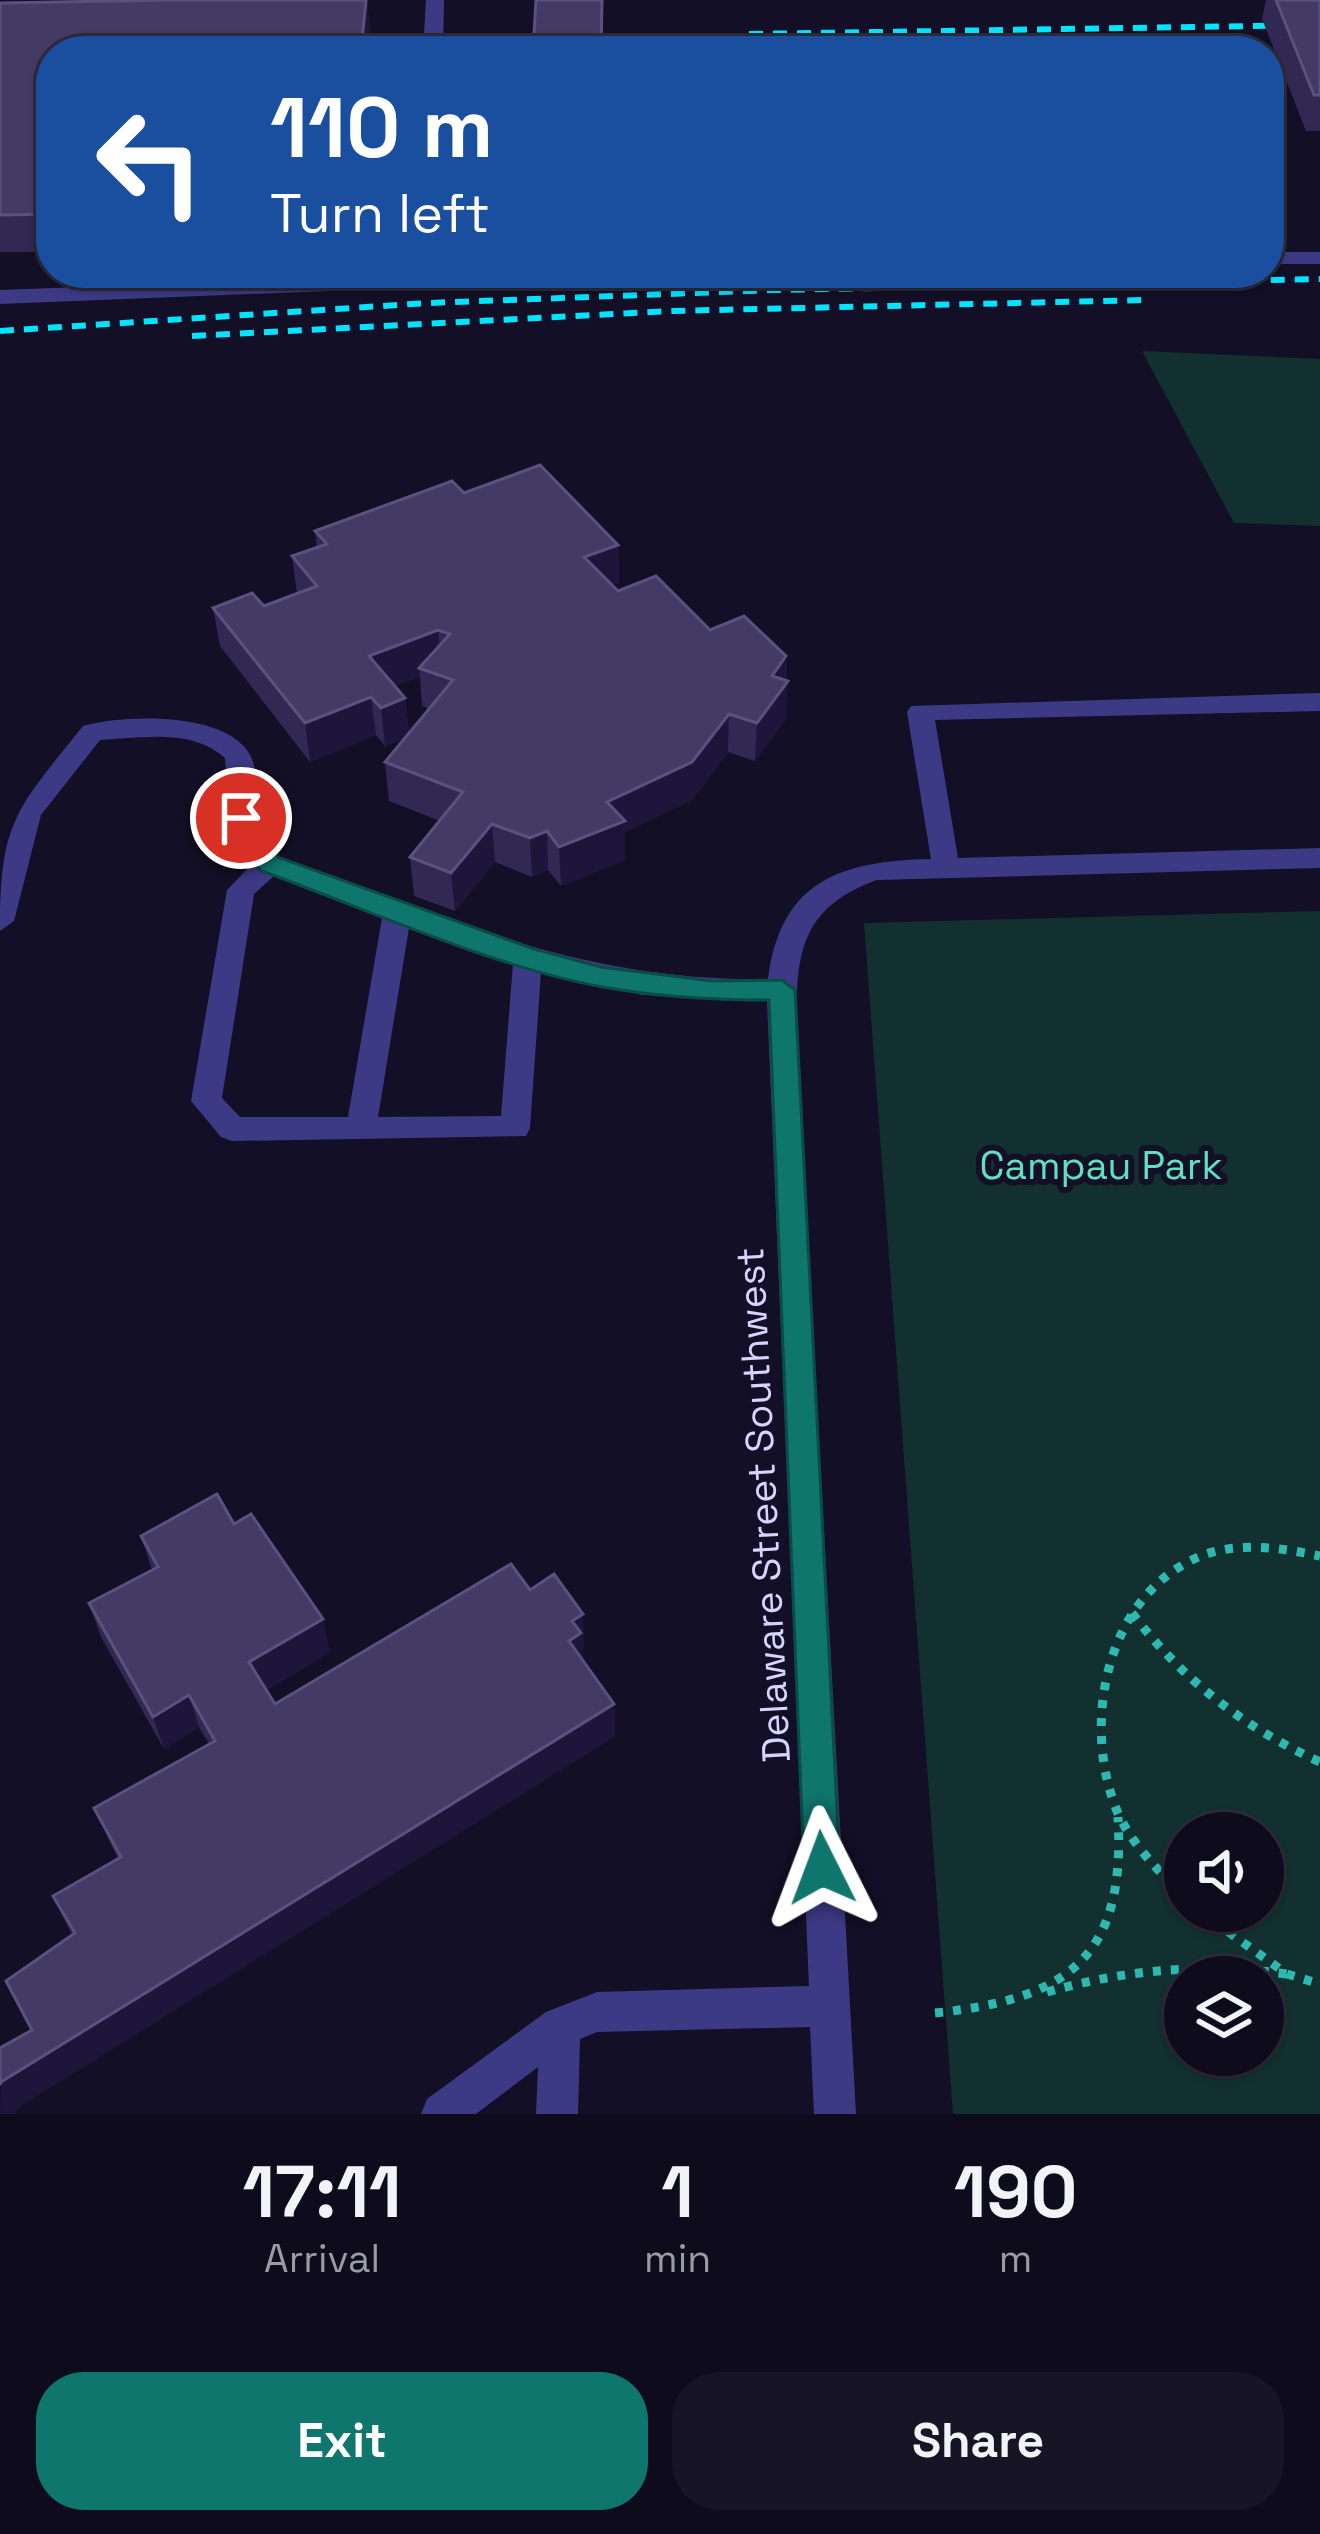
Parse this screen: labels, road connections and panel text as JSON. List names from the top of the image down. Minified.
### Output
{"streets":{"street":["Delaware Street Southwest"]},"parks":["Campau Park"],"page":{"turn":["110 m","Turn left"],"eta":["17:11","Arrival","1","min","190","m"],"buttons":["Exit","Share"]}}
